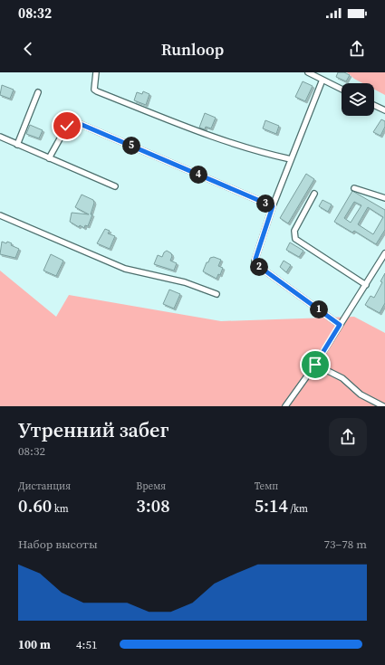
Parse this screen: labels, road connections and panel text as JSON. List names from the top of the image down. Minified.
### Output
{"page":{"status":"08:32","header":"Runloop","pins":["5","4","3","2","1"],"heading":["Утренний забег","08:32"],"stats":[["Дистанция","0.60 km"],["Время","3:08"],["Темп","5:14 /km"]],"chart":["Набор высоты","73–78 m"],"list":[{"name":"100 m","note":"4:51"}]}}
